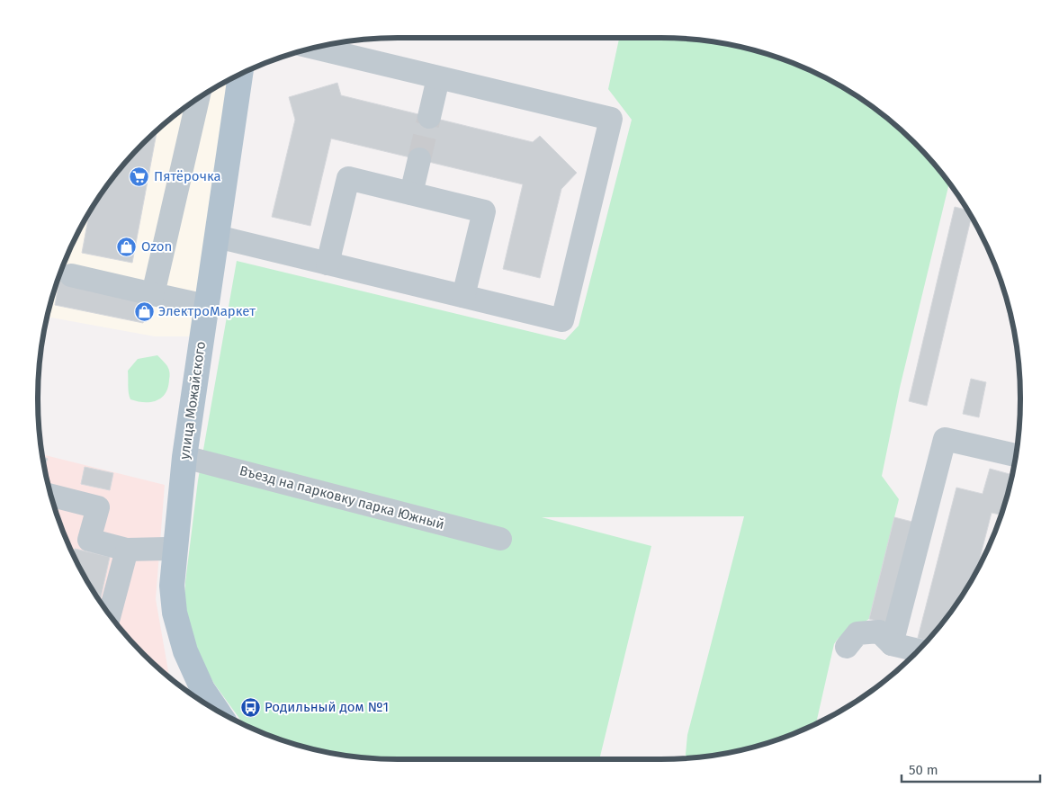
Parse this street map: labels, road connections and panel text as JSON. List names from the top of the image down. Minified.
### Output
{"streets":{"main road":["улица Можайского"],"street":["Въезд на парковку парка Южный"]},"crossings":[["улица Можайского","Въезд на парковку парка Южный"]],"places":{"supermarket":["Пятёрочка"],"shop":["Ozon","ЭлектроМаркет"],"bus stop":["Родильный дом №1"]},"scale_bar":"50 m"}
